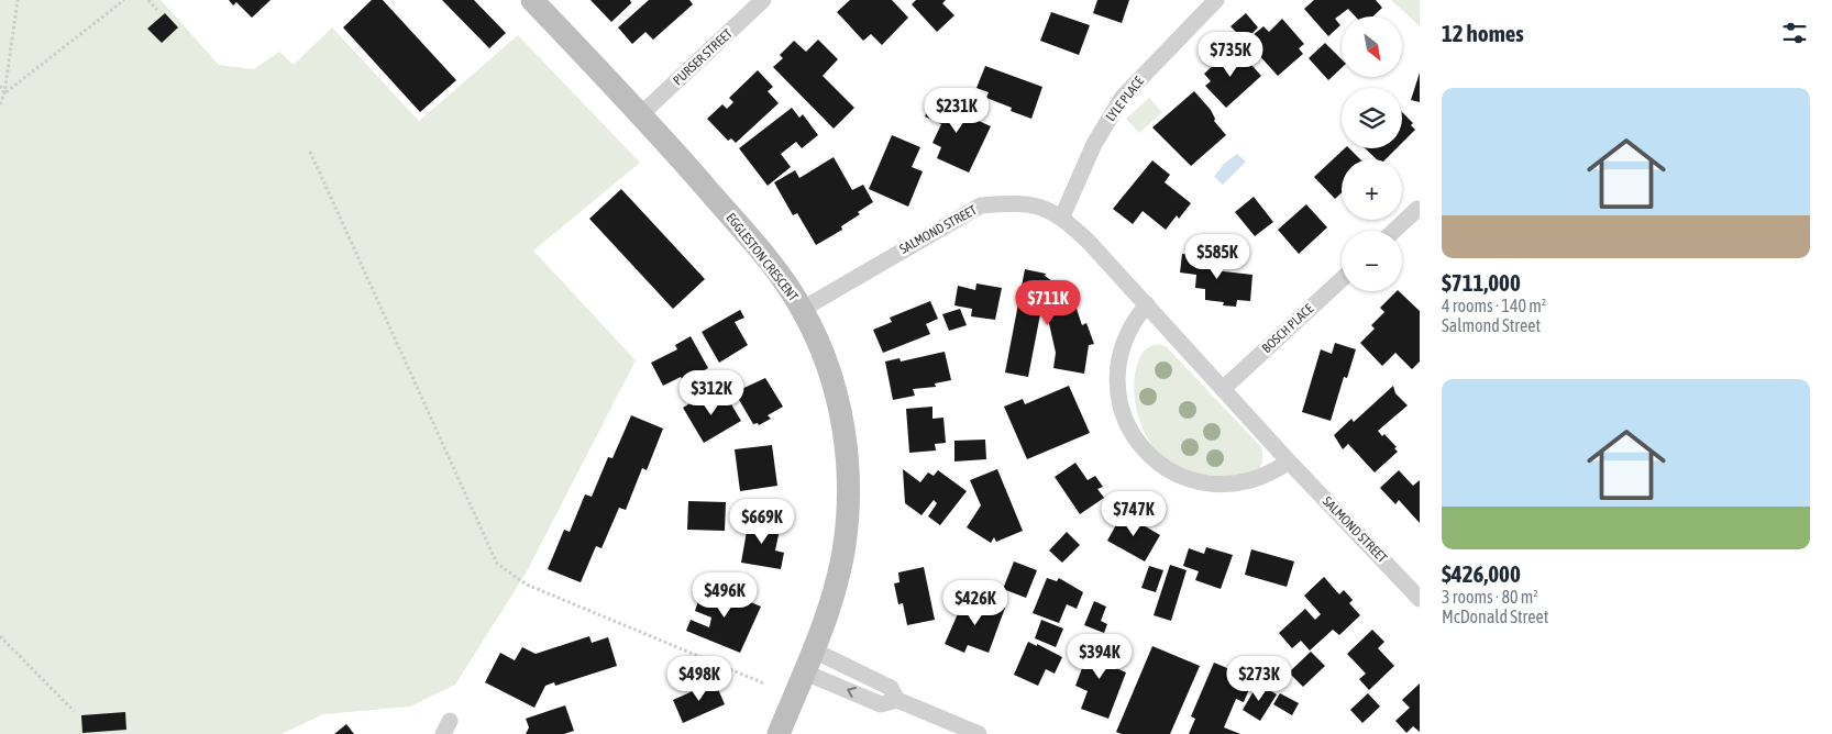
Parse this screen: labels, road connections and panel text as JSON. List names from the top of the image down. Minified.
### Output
{"streets":{"street":["PURSER STREET","LYLE PLACE","SALMOND STREET","EGGLESTON CRESCENT","BOSCH PLACE"]},"crossings":[["PURSER STREET","EGGLESTON CRESCENT"],["LYLE PLACE","SALMOND STREET"],["SALMOND STREET","EGGLESTON CRESCENT"],["SALMOND STREET","BOSCH PLACE"]],"north":"bottom right","page":{"heading":"12 homes","map_buttons":["+","−"],"price":["$735K","$231K","$585K","$711K","$312K","$747K","$669K","$496K","$426K","$394K","$498K","$273K"],"list":[{"name":"$711,000","note":"4 rooms · 140 m² · Salmond Street"},{"name":"$426,000","note":"3 rooms · 80 m² · McDonald Street"}]}}
